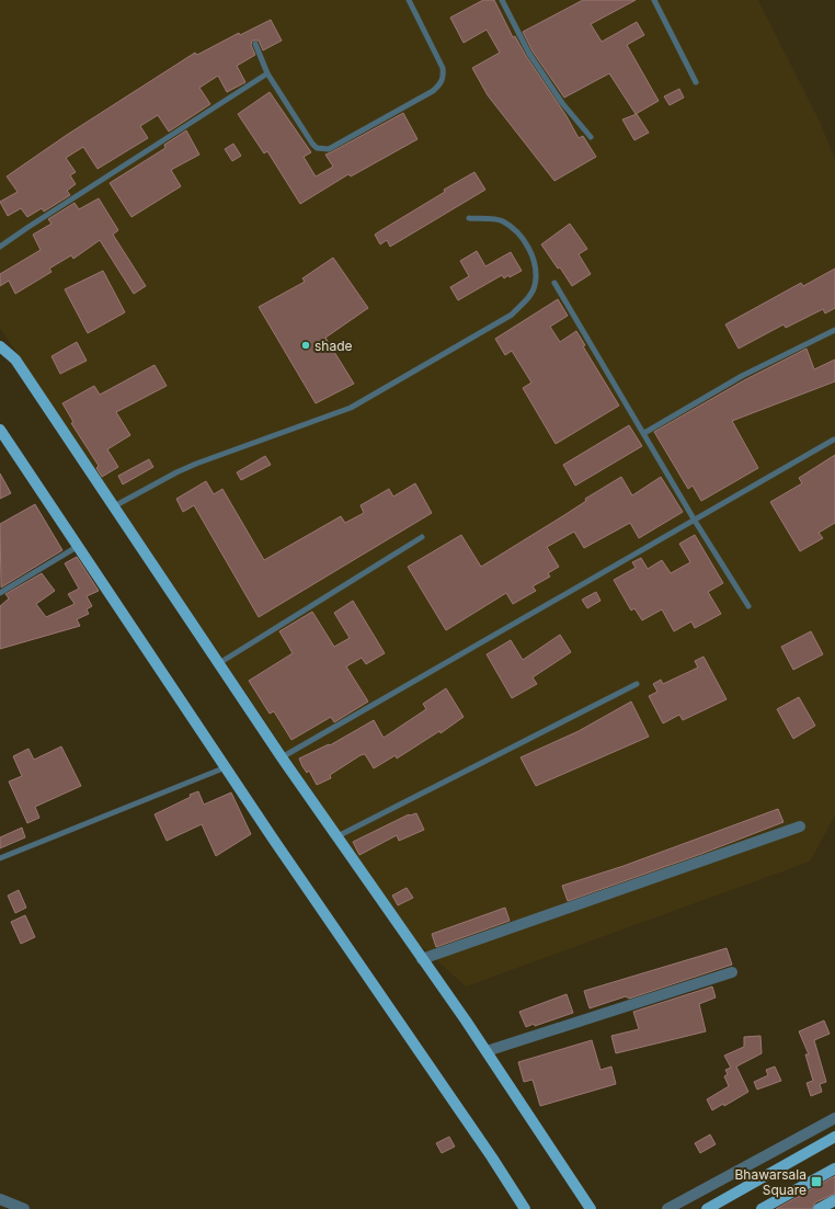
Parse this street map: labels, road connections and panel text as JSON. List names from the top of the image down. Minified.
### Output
{"places":{"other":["shade"],"transit":["Bhawarsala Square"]}}
